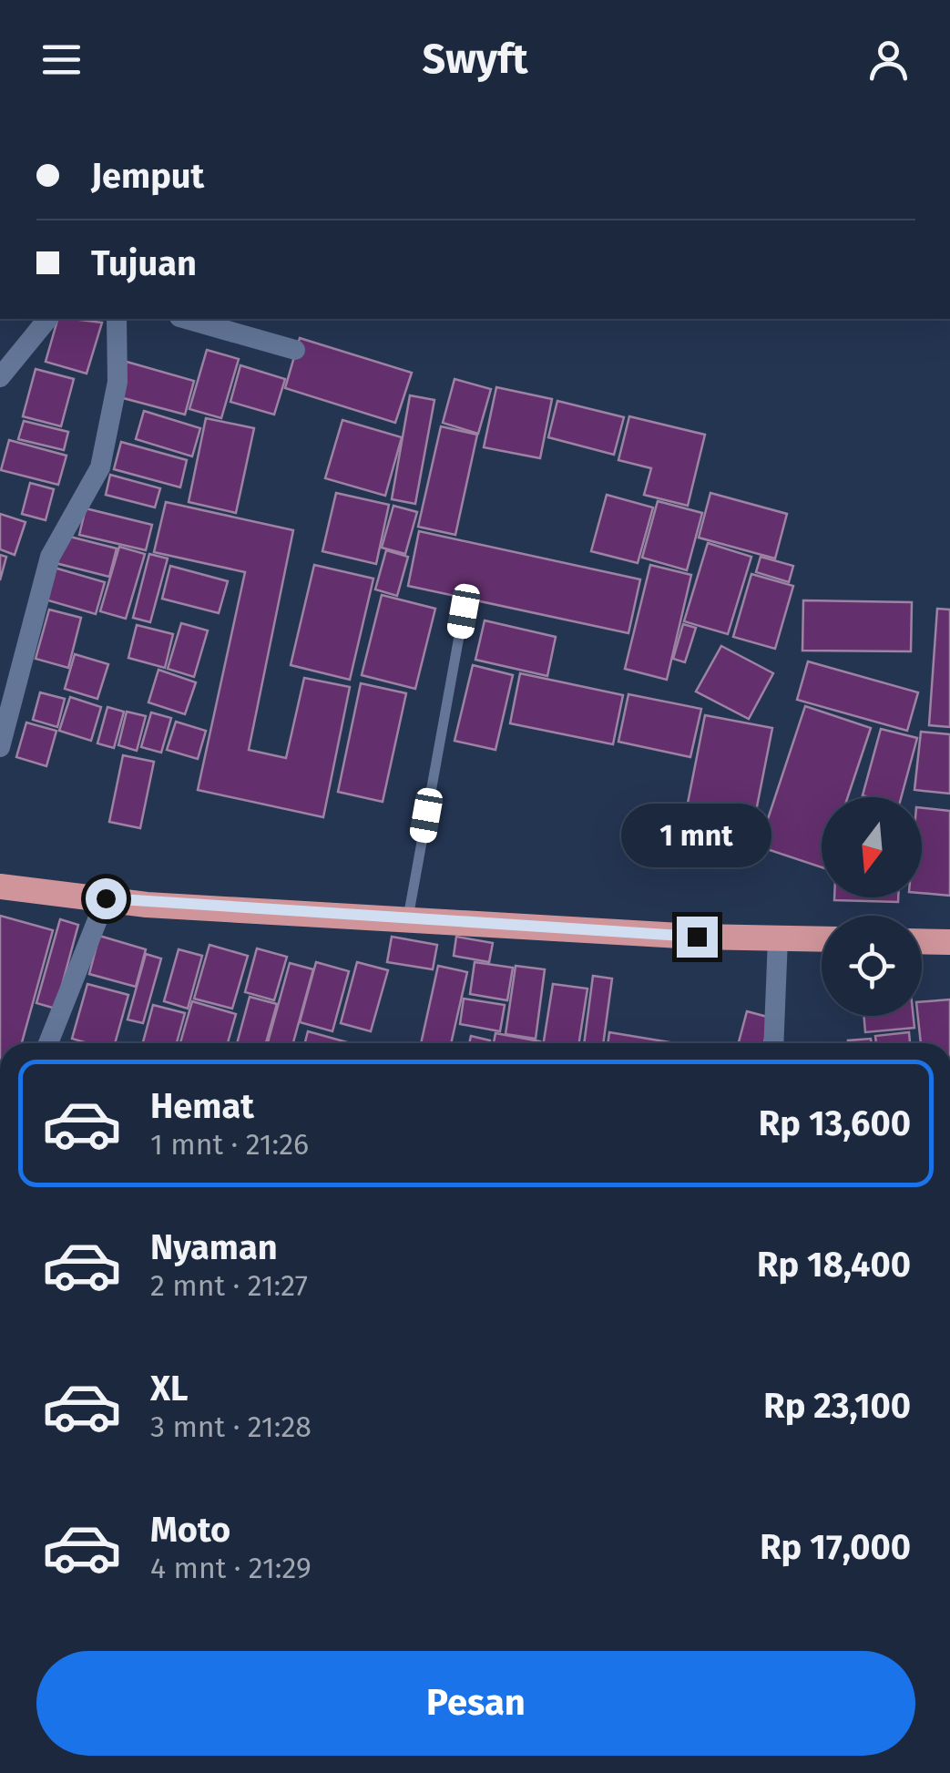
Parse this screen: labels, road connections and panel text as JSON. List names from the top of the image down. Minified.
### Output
{"north":"bottom","page":{"header":"Swyft","banner":["Jemput","Tujuan"],"bubble":"1 mnt","list":[{"name":"Hemat","note":"1 mnt · 21:26","value":"Rp 13,600"},{"name":"Nyaman","note":"2 mnt · 21:27","value":"Rp 18,400"},{"name":"XL","note":"3 mnt · 21:28","value":"Rp 23,100"},{"name":"Moto","note":"4 mnt · 21:29","value":"Rp 17,000"}],"buttons":"Pesan"}}
